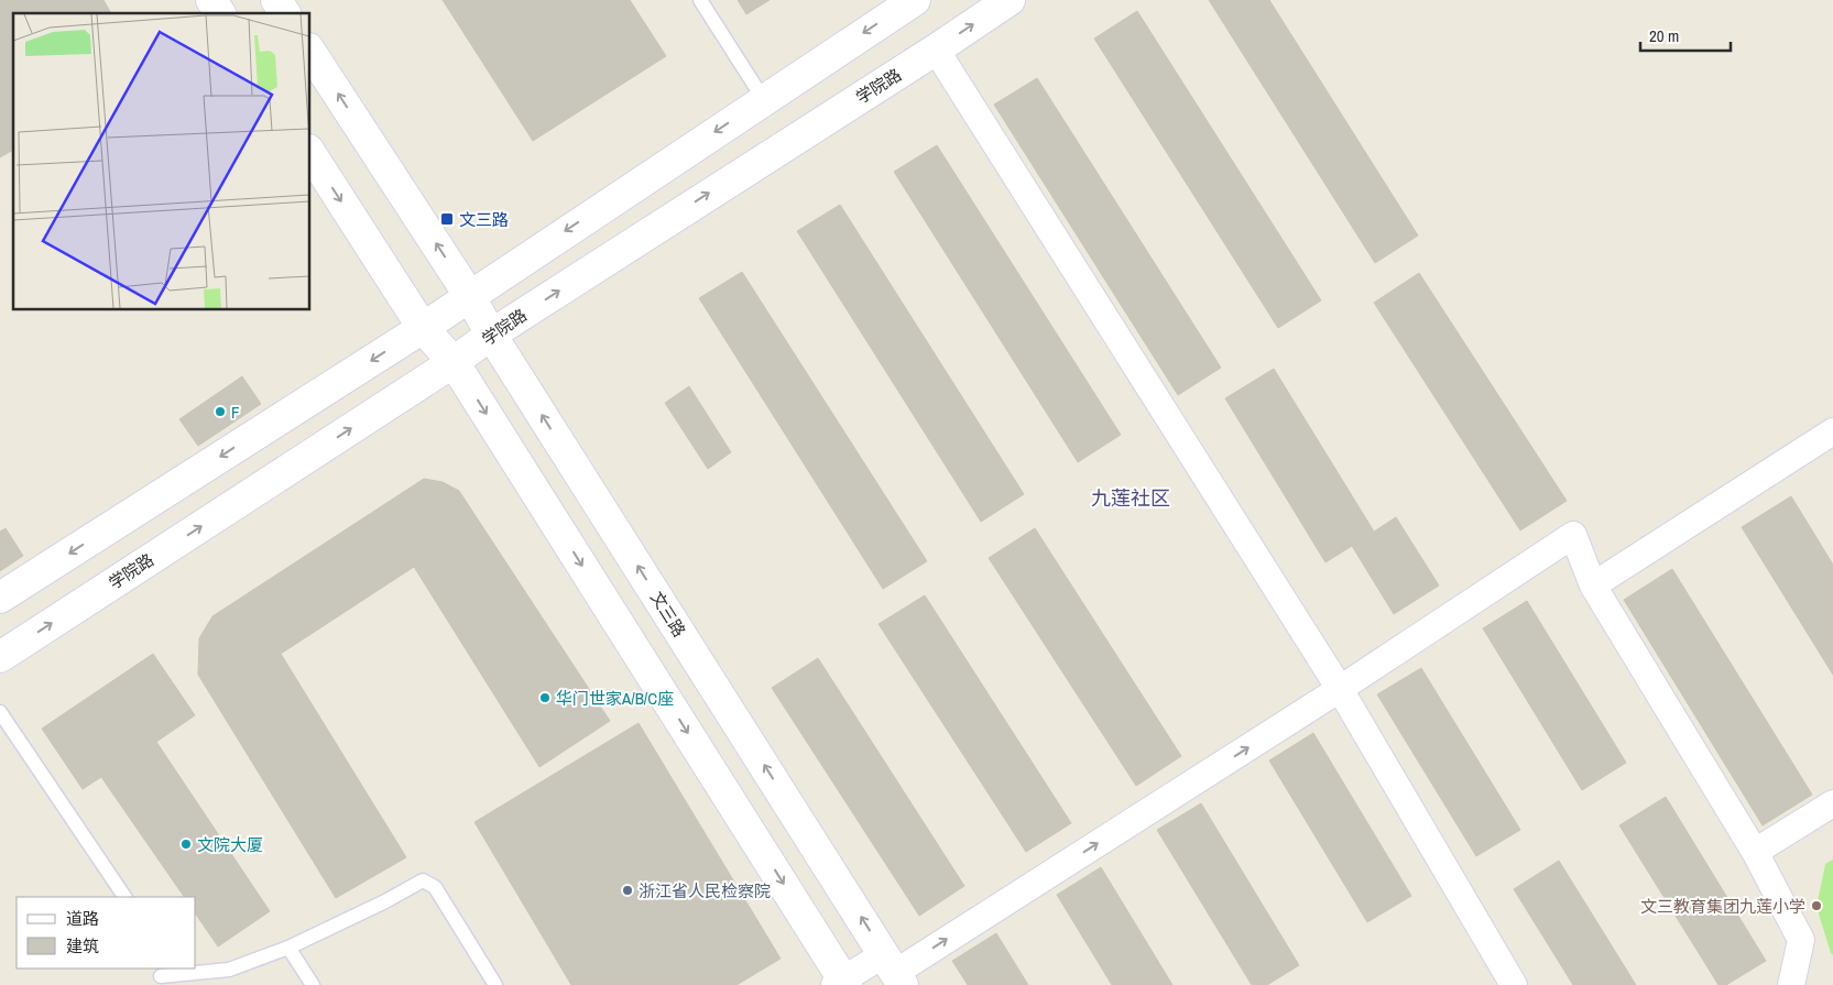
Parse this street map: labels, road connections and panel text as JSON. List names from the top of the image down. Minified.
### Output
{"streets":{"main road":["学院路","文三路"]},"crossings":[["学院路","文三路"]],"districts":["九莲社区"],"places":{"transit":["文三路"],"other":["F","华门世家A/B/C座","文院大厦","浙江省人民检察院","文三教育集团九莲小学"]},"legend":["道路","建筑"],"scale_bar":"20 m"}
